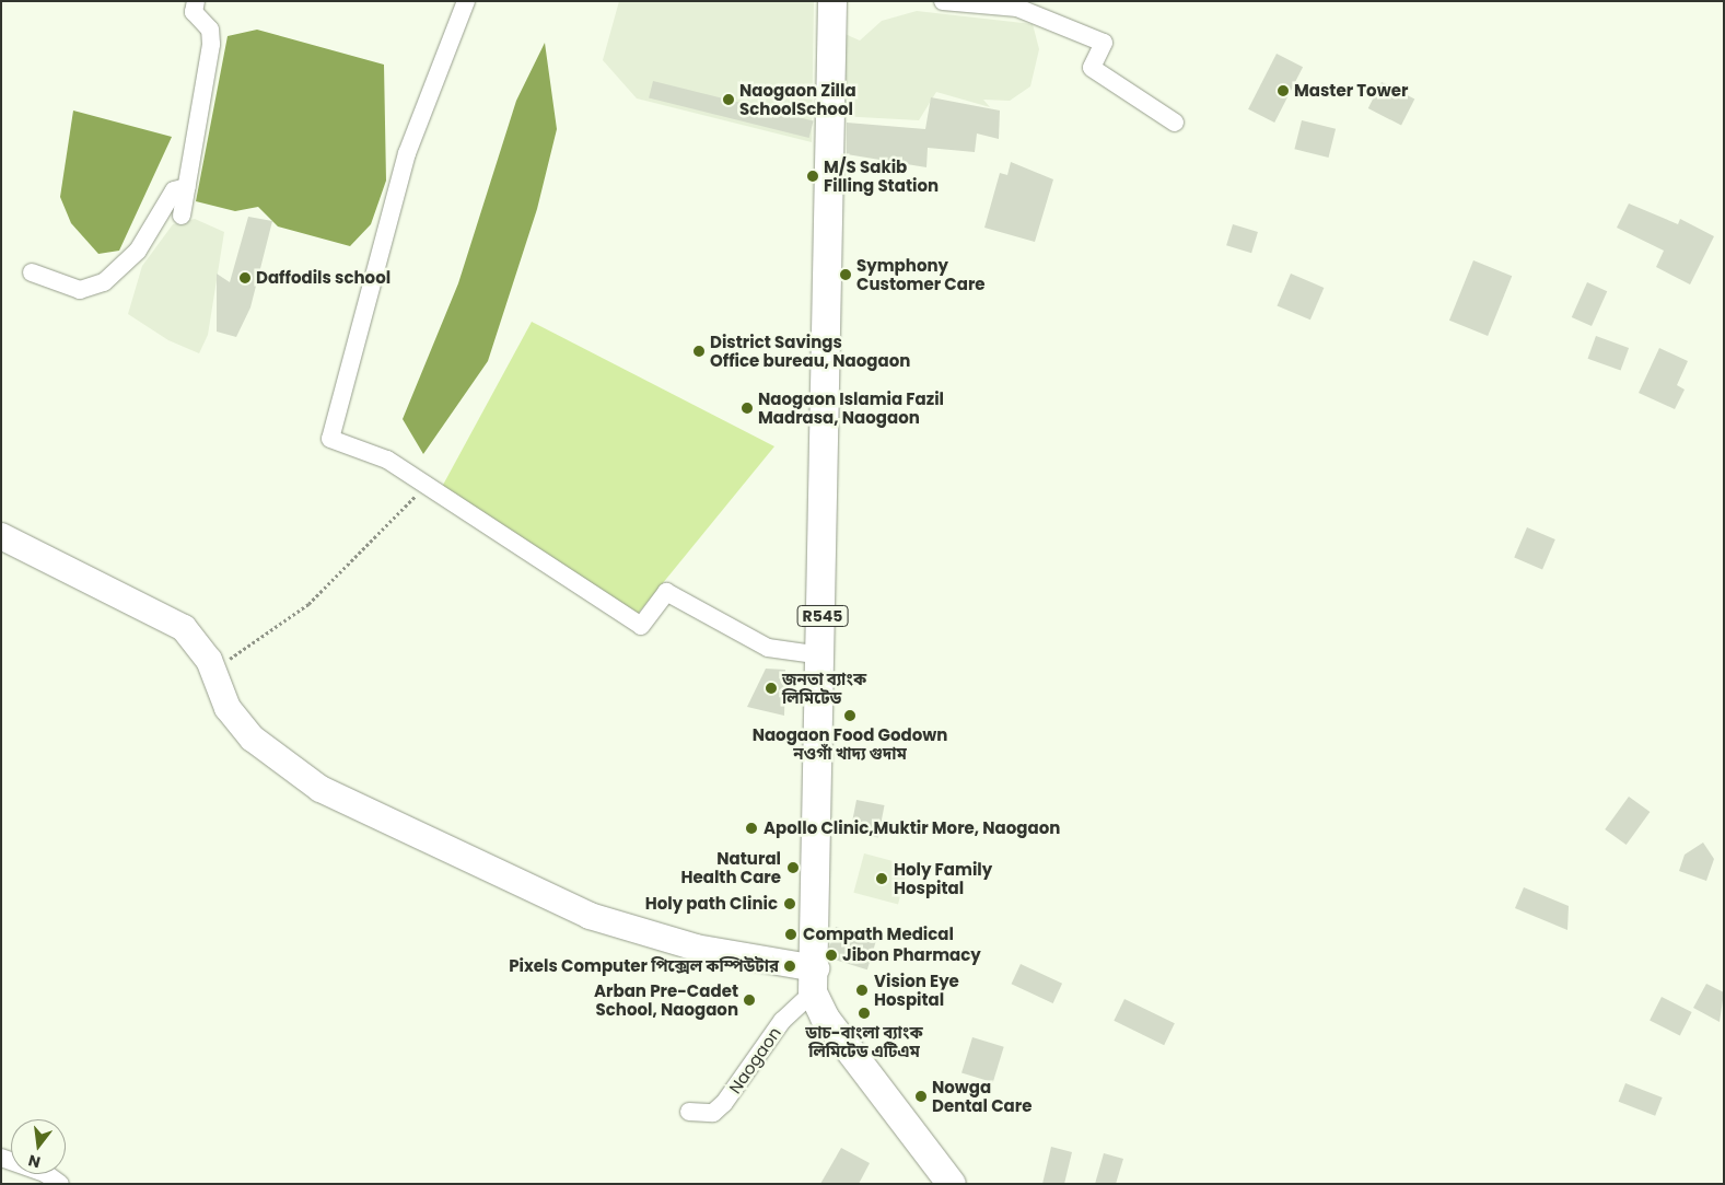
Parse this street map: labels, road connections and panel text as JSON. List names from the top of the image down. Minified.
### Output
{"streets":{"main road":["R545"],"street":["Naogaon"]},"crossings":[["R545","Naogaon"]],"places":["Master Tower","Naogaon Zilla SchoolSchool","M/S Sakib Filling Station","Symphony Customer Care","Daffodils school","District Savings Office bureau, Naogaon","Naogaon Islamia Fazil Madrasa, Naogaon","জনতা ব্যাংক লিমিটেড","Naogaon Food Godown নওগাঁ খাদ্য গুদাম","Apollo Clinic,Muktir More, Naogaon","Natural Health Care","Holy Family Hospital","Holy path Clinic","Compath Medical","Jibon Pharmacy","Pixels Computer পিক্সেল কম্পিউটার","Vision Eye Hospital","Arban Pre-Cadet School, Naogaon","ডাচ-বাংলা ব্যাংক লিমিটেড এটিএম","Nowga Dental Care"],"north":"bottom"}
